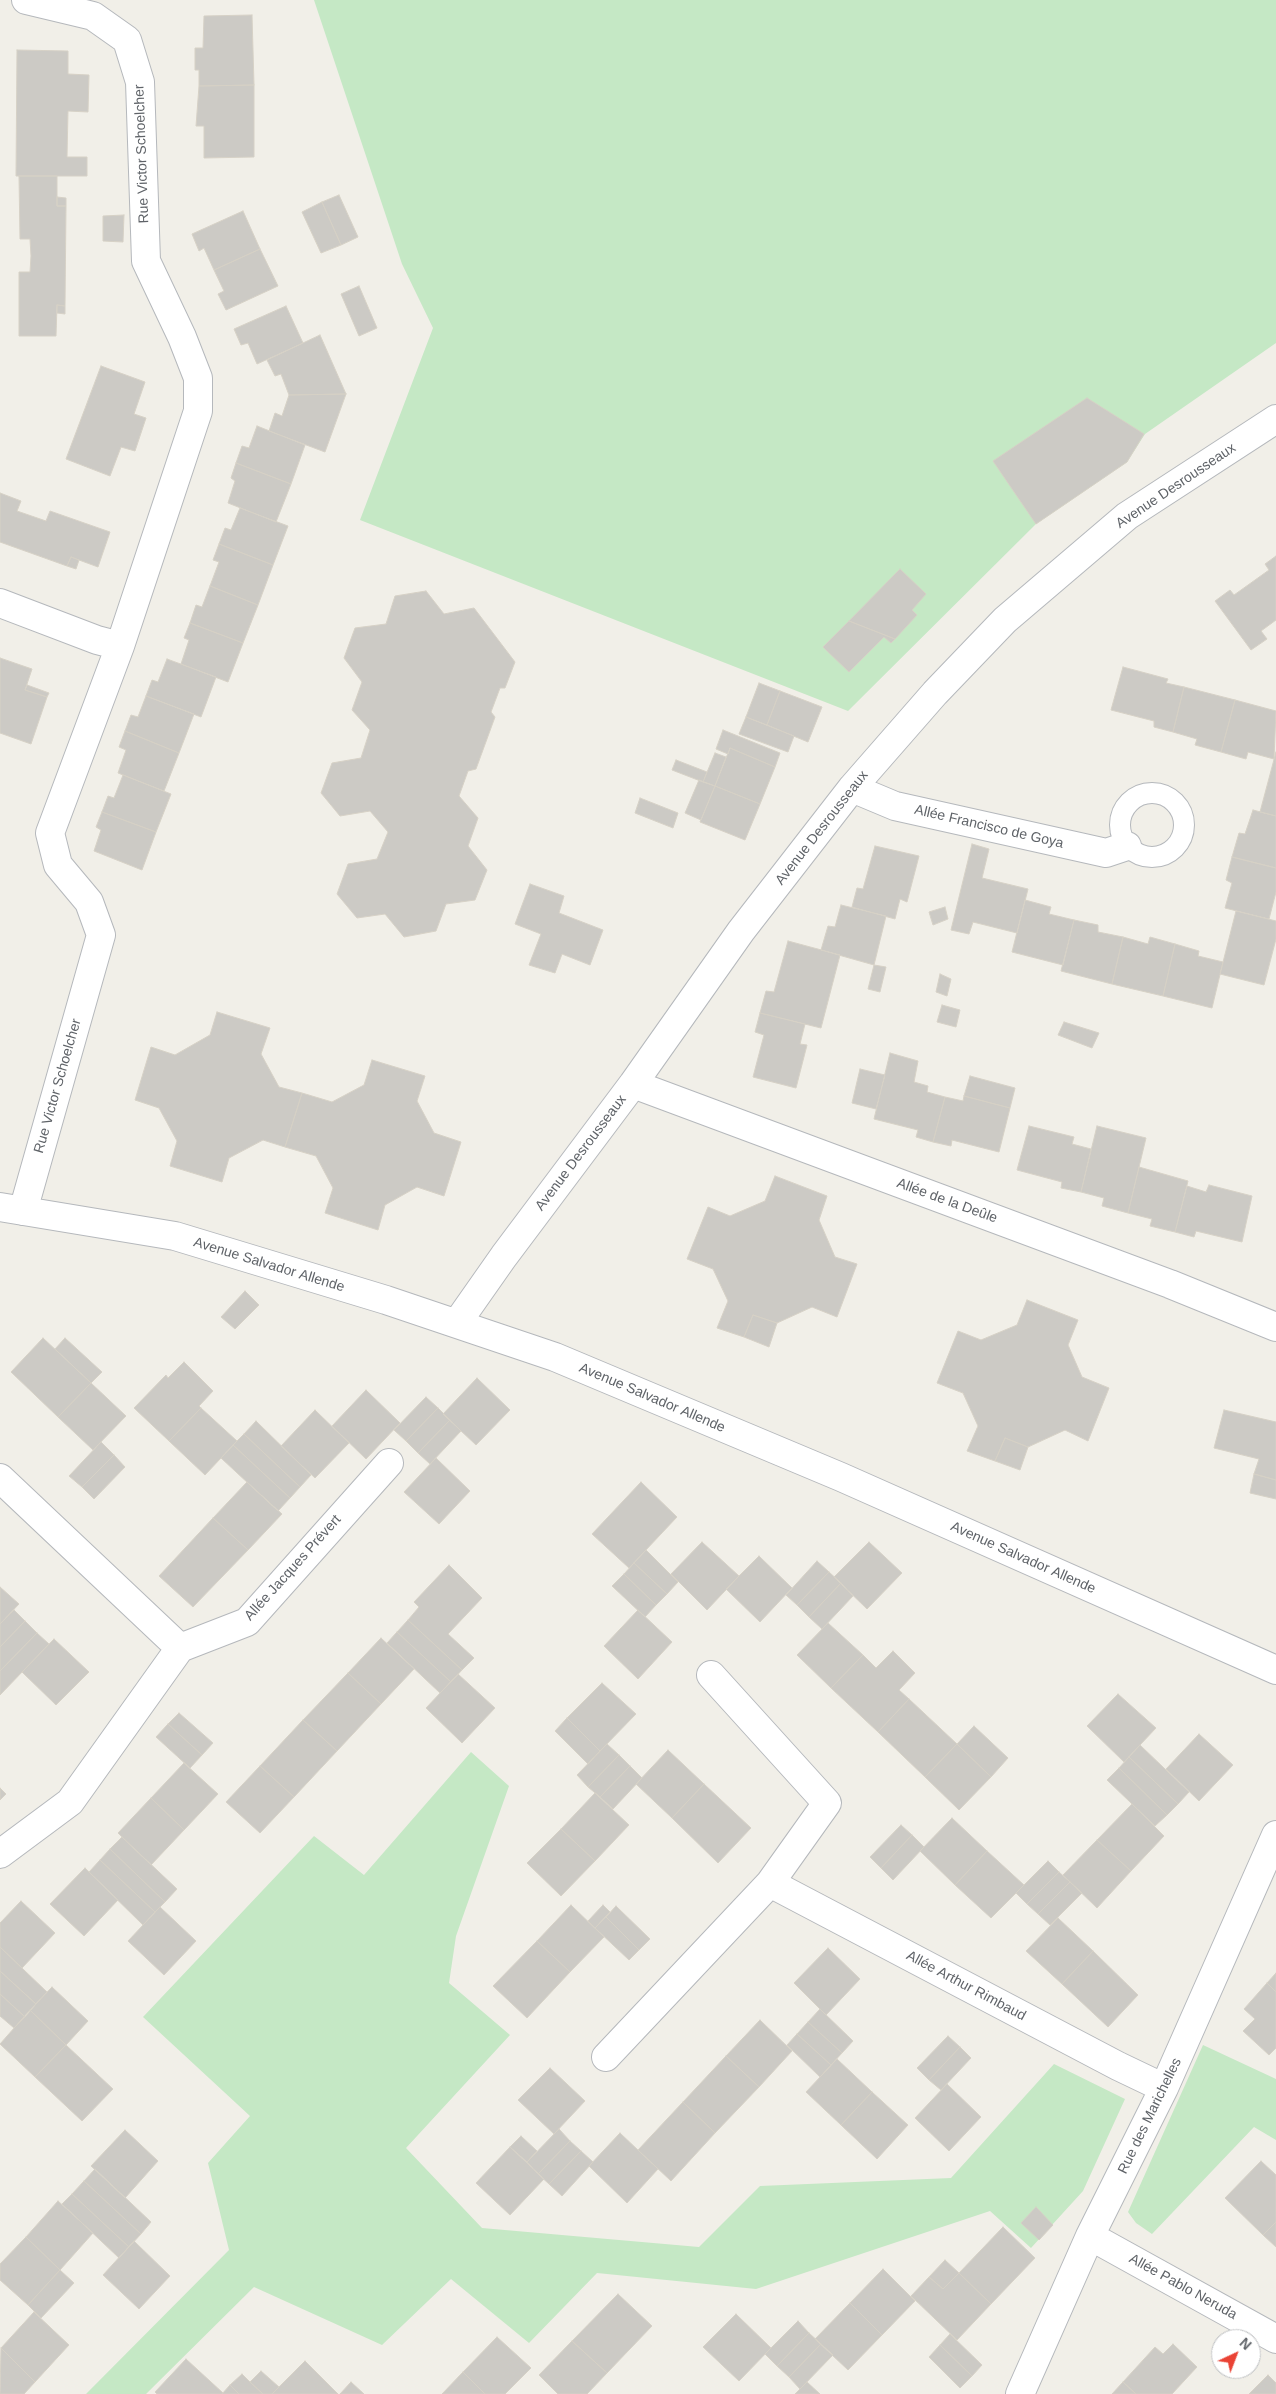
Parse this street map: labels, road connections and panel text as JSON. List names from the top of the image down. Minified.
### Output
{"streets":{"street":["Rue Victor Schoelcher","Avenue Desrousseaux","Allée Francisco de Goya","Allée de la Deûle","Avenue Salvador Allende","Allée Jacques Prévert","Allée Arthur Rimbaud","Rue des Marichelles","Allée Pablo Neruda"]},"crossings":[["Rue Victor Schoelcher","Avenue Salvador Allende"],["Avenue Desrousseaux","Allée Francisco de Goya"],["Avenue Desrousseaux","Allée de la Deûle"],["Avenue Desrousseaux","Avenue Salvador Allende"],["Allée Arthur Rimbaud","Rue des Marichelles"],["Rue des Marichelles","Allée Pablo Neruda"]],"north":"top right"}
